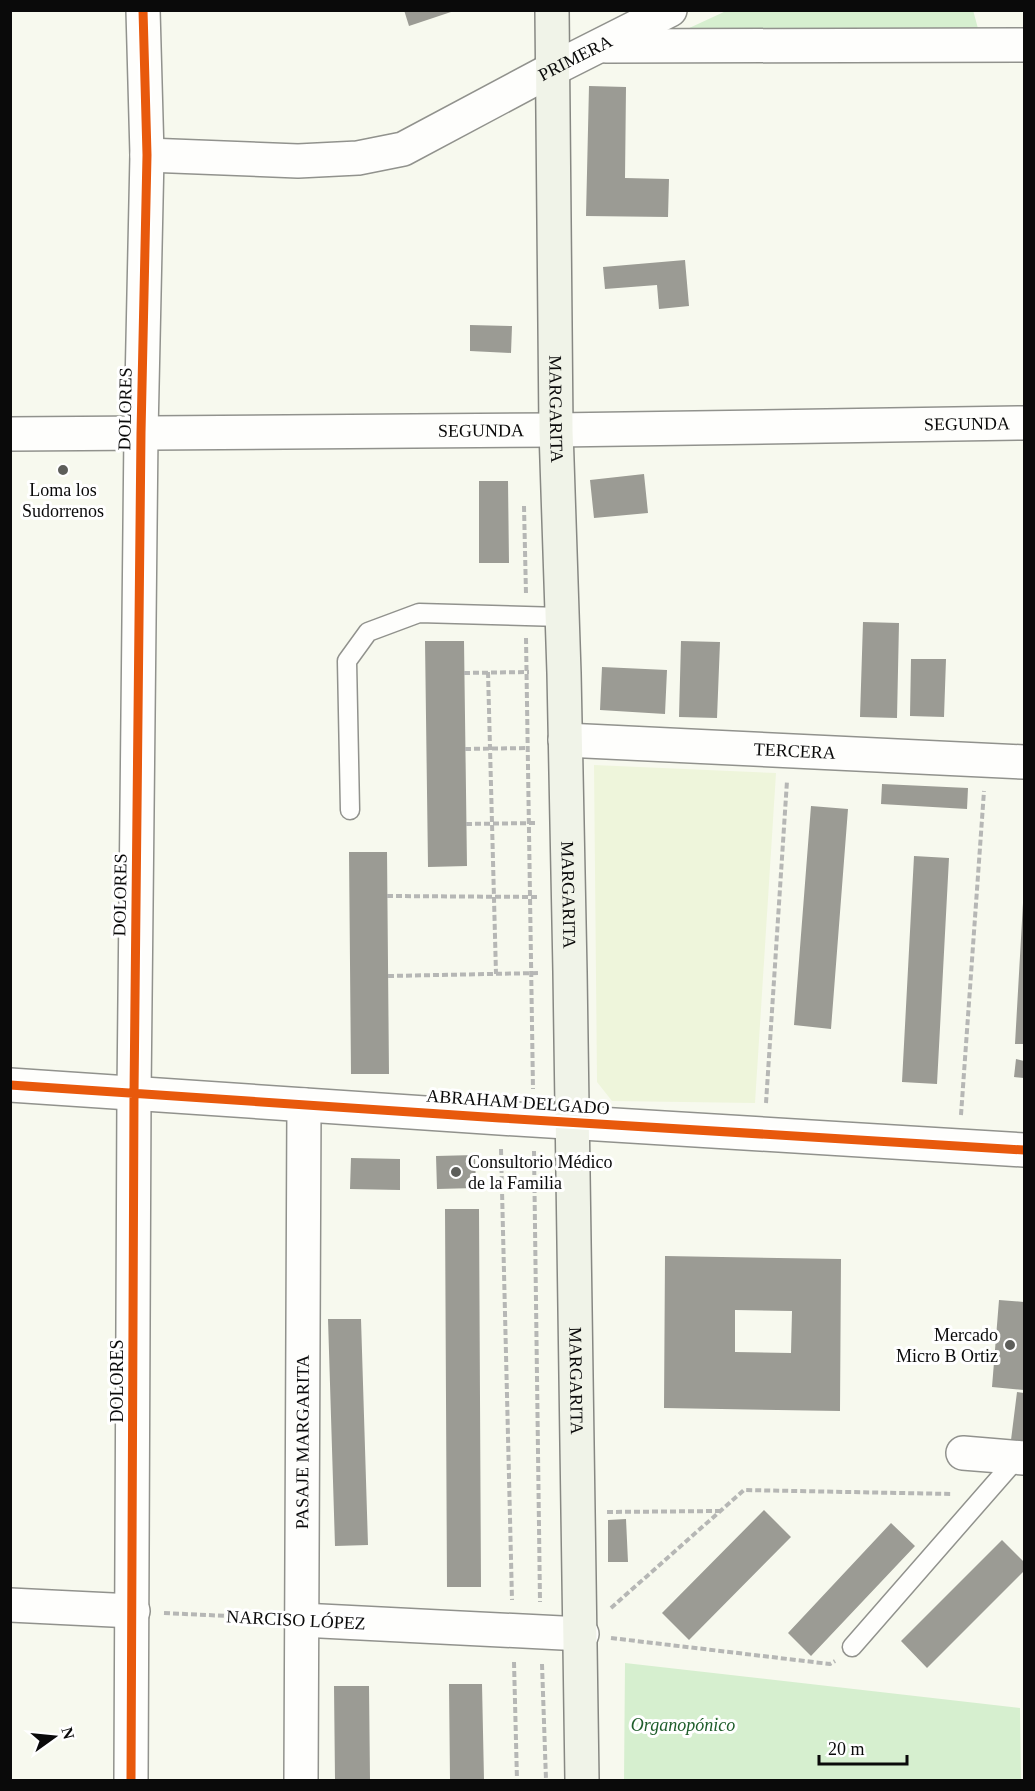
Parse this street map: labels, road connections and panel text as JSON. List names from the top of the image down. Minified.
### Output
{"streets":{"main road":["MARGARITA"],"street":["PRIMERA","DOLORES","SEGUNDA","TERCERA","ABRAHAM DELGADO","PASAJE MARGARITA","NARCISO LÓPEZ"]},"crossings":[["PRIMERA","DOLORES"],["PRIMERA","MARGARITA"],["DOLORES","SEGUNDA"],["DOLORES","ABRAHAM DELGADO"],["DOLORES","NARCISO LÓPEZ"],["MARGARITA","SEGUNDA"],["MARGARITA","TERCERA"],["MARGARITA","ABRAHAM DELGADO"],["MARGARITA","NARCISO LÓPEZ"],["ABRAHAM DELGADO","PASAJE MARGARITA"],["PASAJE MARGARITA","NARCISO LÓPEZ"]],"parks":["Organopónico"],"places":["Loma los Sudorrenos","Consultorio Médico de la Familia","Mercado Micro B Ortiz"],"scale_bar":"20 m","north":"right"}
